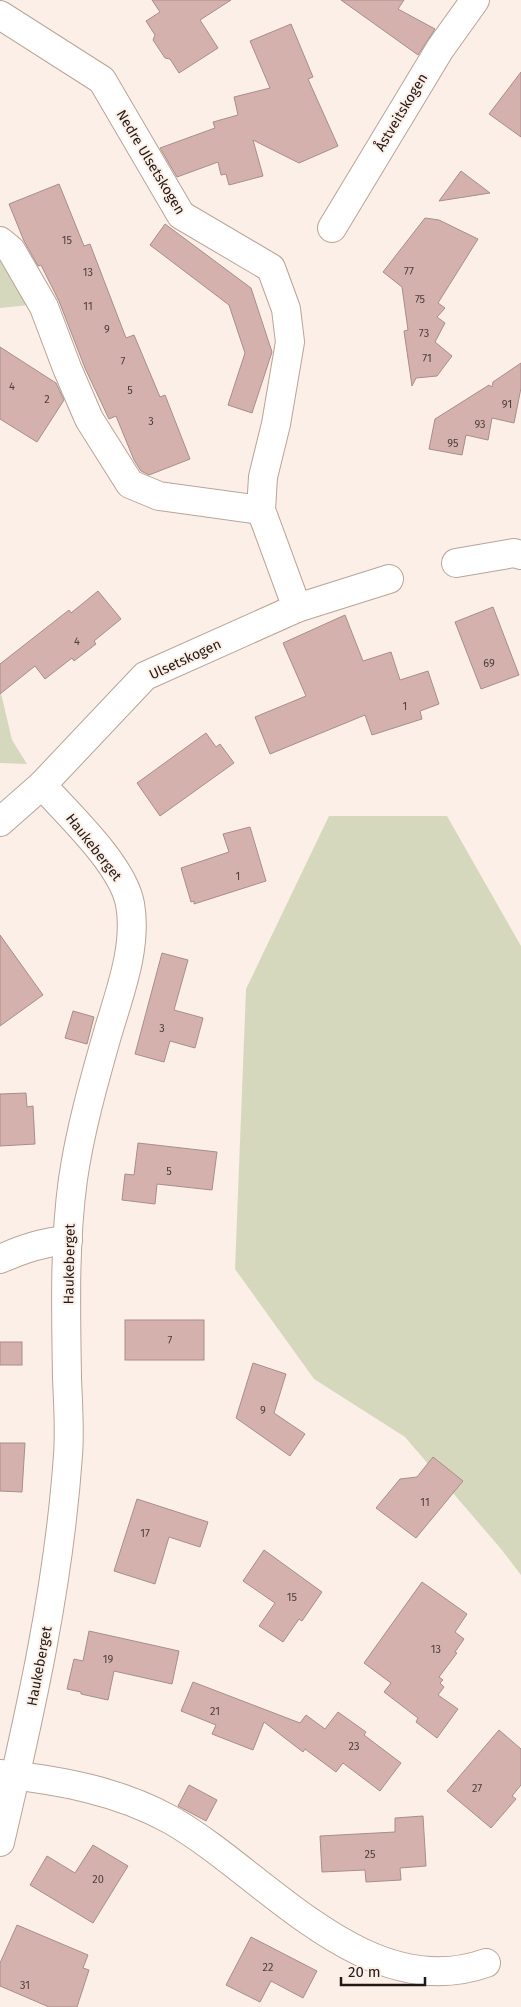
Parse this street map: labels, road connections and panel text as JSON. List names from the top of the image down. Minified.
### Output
{"streets":{"street":["Åstveitskogen","Nedre Ulsetskogen","Ulsetskogen","Haukeberget"]},"crossings":[["Nedre Ulsetskogen","Ulsetskogen"],["Ulsetskogen","Haukeberget"]],"house_numbers":["15","77","13","75","11","9","73","71","7","4","5","2","91","3","93","95","4","69","1","1","3","5","7","9","11","17","15","13","19","21","23","27","25","20","22","31"],"scale_bar":"20 m"}
